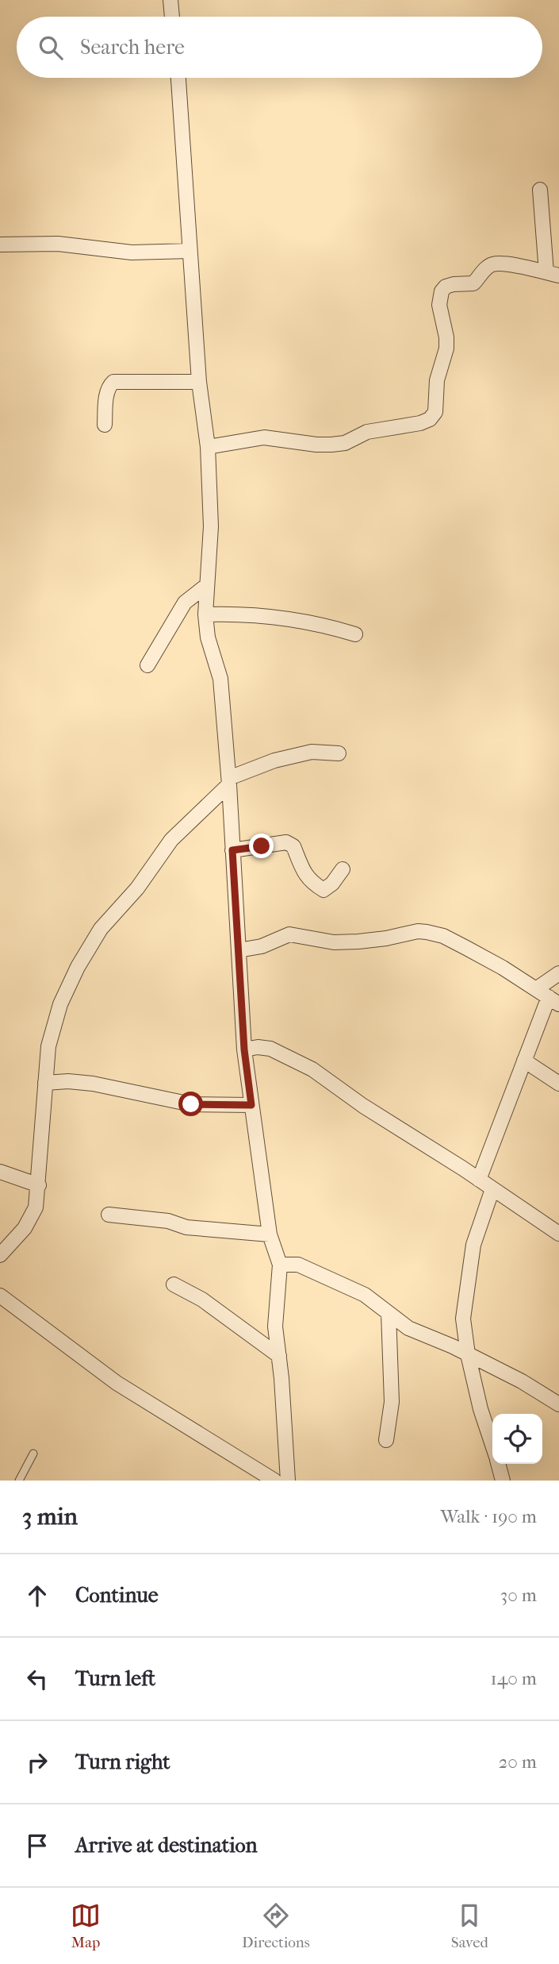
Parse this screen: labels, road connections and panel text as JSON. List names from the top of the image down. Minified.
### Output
{"page":{"search":"Search here","heading":["3 min","Walk · 190 m"],"list":[["Continue","30 m"],["Turn left","140 m"],["Turn right","20 m"],"Arrive at destination"],"nav":["Map","Directions","Saved"]}}
